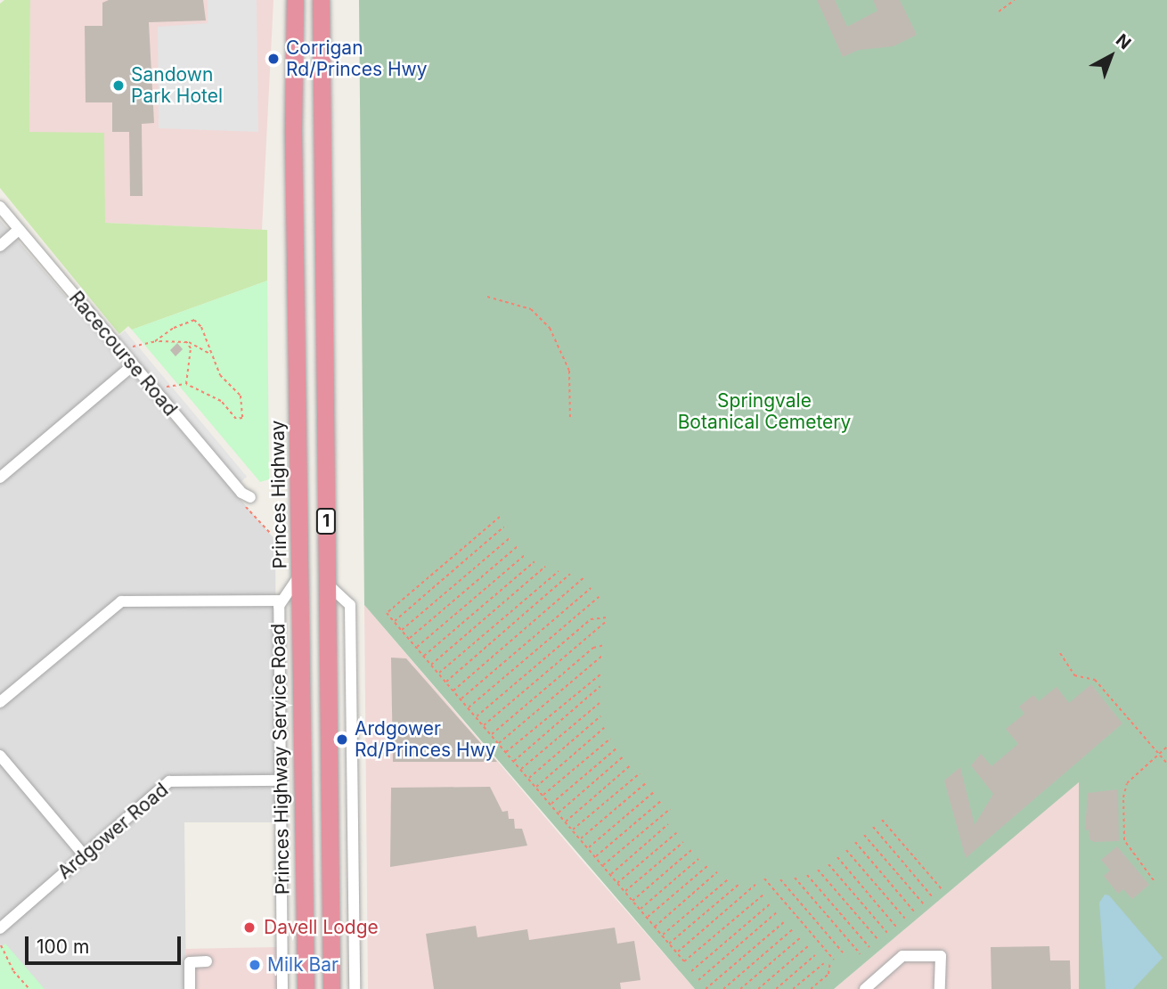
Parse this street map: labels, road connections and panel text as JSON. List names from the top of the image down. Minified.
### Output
{"streets":{"highway":["Princes Highway","1"],"street":["Racecourse Road","Princes Highway Service Road","Ardgower Road"]},"crossings":[["Princes Highway","Princes Highway Service Road"],["Princes Highway Service Road","Ardgower Road"]],"parks":["Springvale Botanical Cemetery"],"places":["Corrigan Rd/Princes Hwy","Sandown Park Hotel","Ardgower Rd/Princes Hwy","Davell Lodge","Milk Bar"],"scale_bar":"100 m","north":"top right"}
